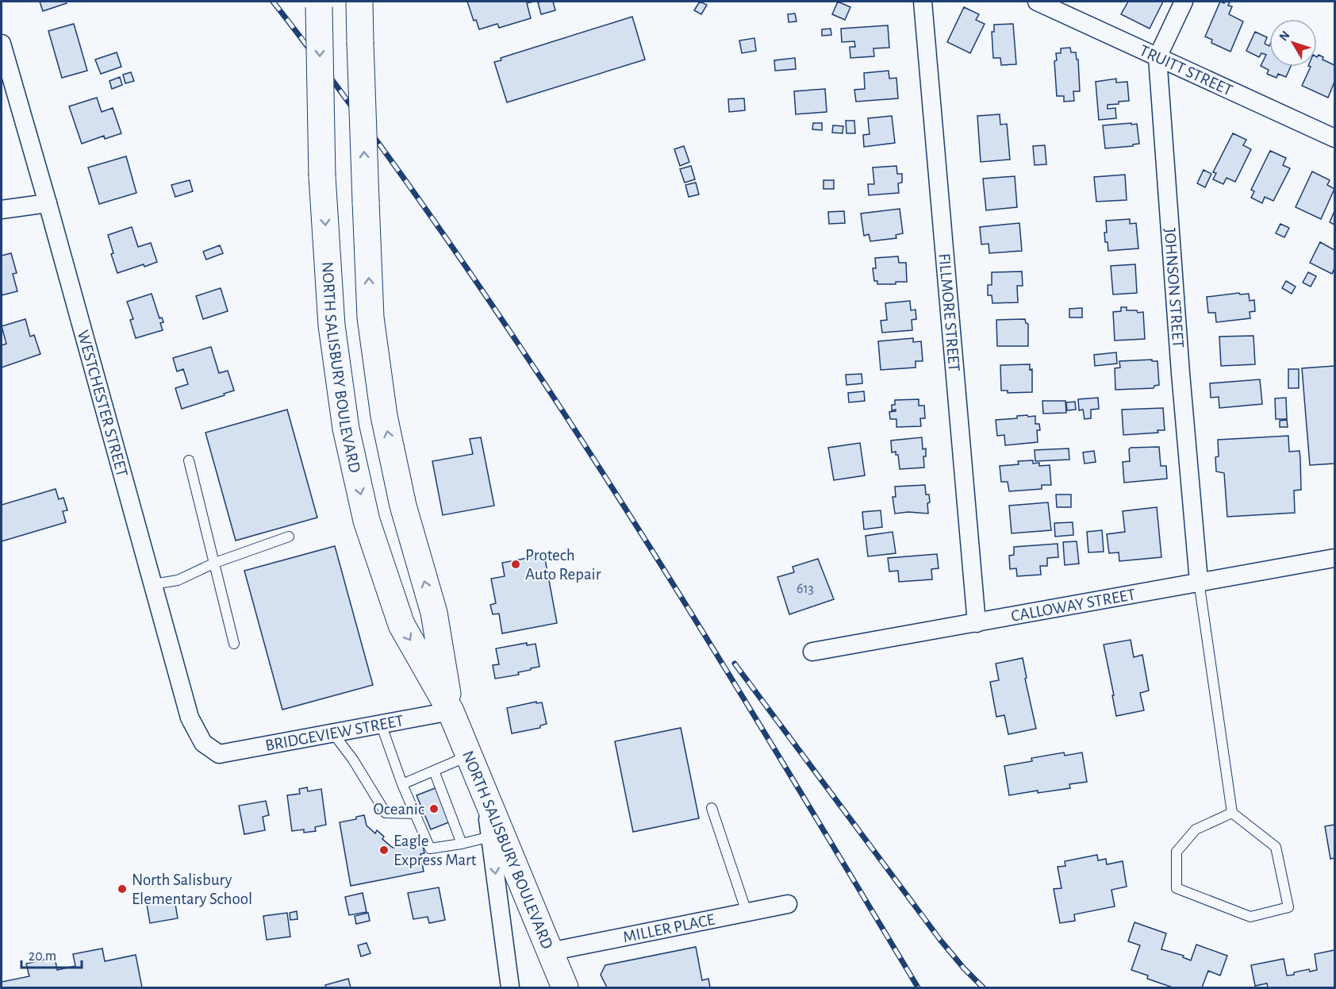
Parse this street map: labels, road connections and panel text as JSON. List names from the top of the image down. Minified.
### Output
{"streets":{"main road":["NORTH SALISBURY BOULEVARD"],"street":["TRUITT STREET","JOHNSON STREET","FILLMORE STREET","WESTCHESTER STREET","CALLOWAY STREET","BRIDGEVIEW STREET","MILLER PLACE"]},"crossings":[["TRUITT STREET","JOHNSON STREET"],["JOHNSON STREET","CALLOWAY STREET"],["FILLMORE STREET","CALLOWAY STREET"],["NORTH SALISBURY BOULEVARD","BRIDGEVIEW STREET"],["NORTH SALISBURY BOULEVARD","MILLER PLACE"],["WESTCHESTER STREET","BRIDGEVIEW STREET"]],"places":["Protech Auto Repair","Oceanic","Eagle Express Mart","North Salisbury Elementary School"],"house_numbers":["613"],"scale_bar":"20 m","north":"top left"}
